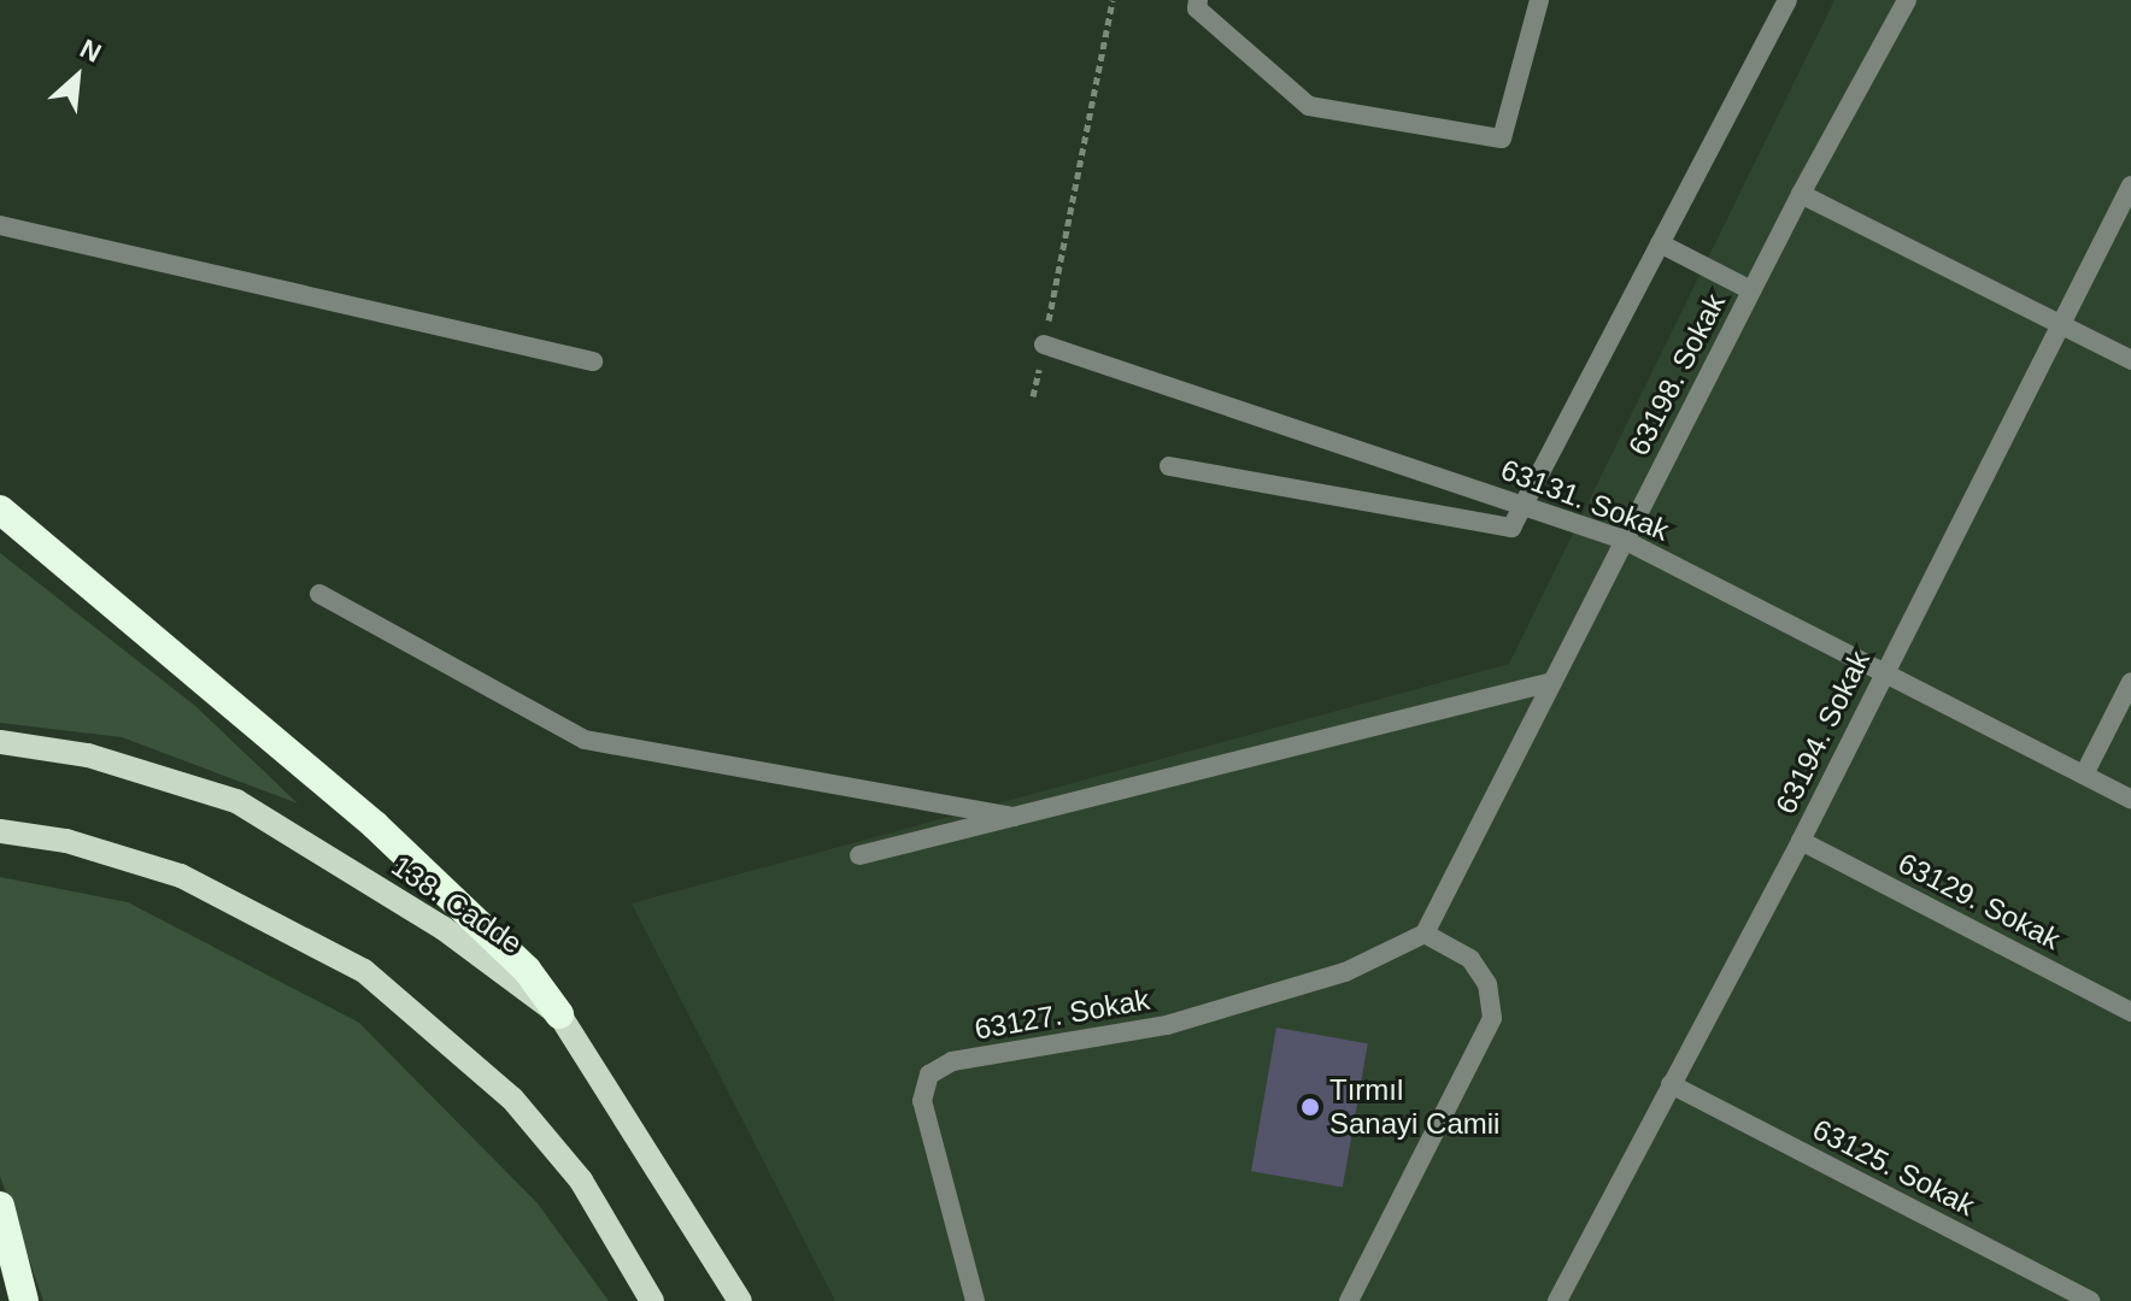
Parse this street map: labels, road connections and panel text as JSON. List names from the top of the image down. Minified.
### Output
{"streets":{"main road":["138. Cadde"],"street":["63198. Sokak","63131. Sokak","63194. Sokak","63129. Sokak","63127. Sokak","63125. Sokak"]},"crossings":[["63198. Sokak","63131. Sokak"],["63198. Sokak","63127. Sokak"],["63131. Sokak","63194. Sokak"],["63194. Sokak","63129. Sokak"],["63194. Sokak","63125. Sokak"]],"places":["Tırmıl Sanayi Camii"],"north":"top right"}
